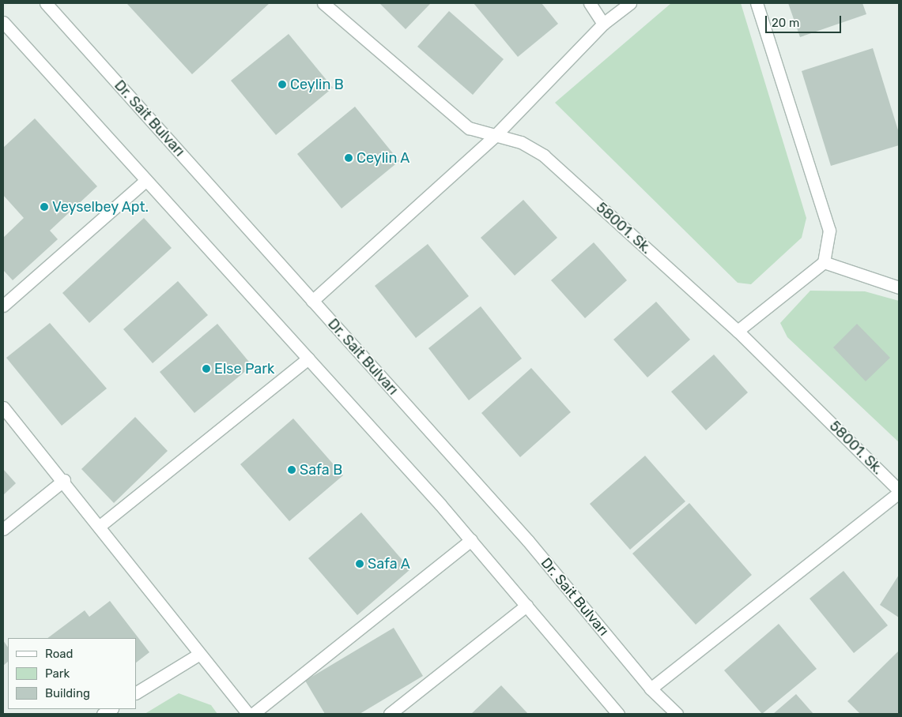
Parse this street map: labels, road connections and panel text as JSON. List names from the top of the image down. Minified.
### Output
{"streets":{"street":["Dr. Sait Bulvarı","58001. Sk."]},"places":["Ceylin B","Ceylin A","Veyselbey Apt.","Else Park","Safa B","Safa A"],"legend":["Road","Park","Building"],"scale_bar":"20 m"}
